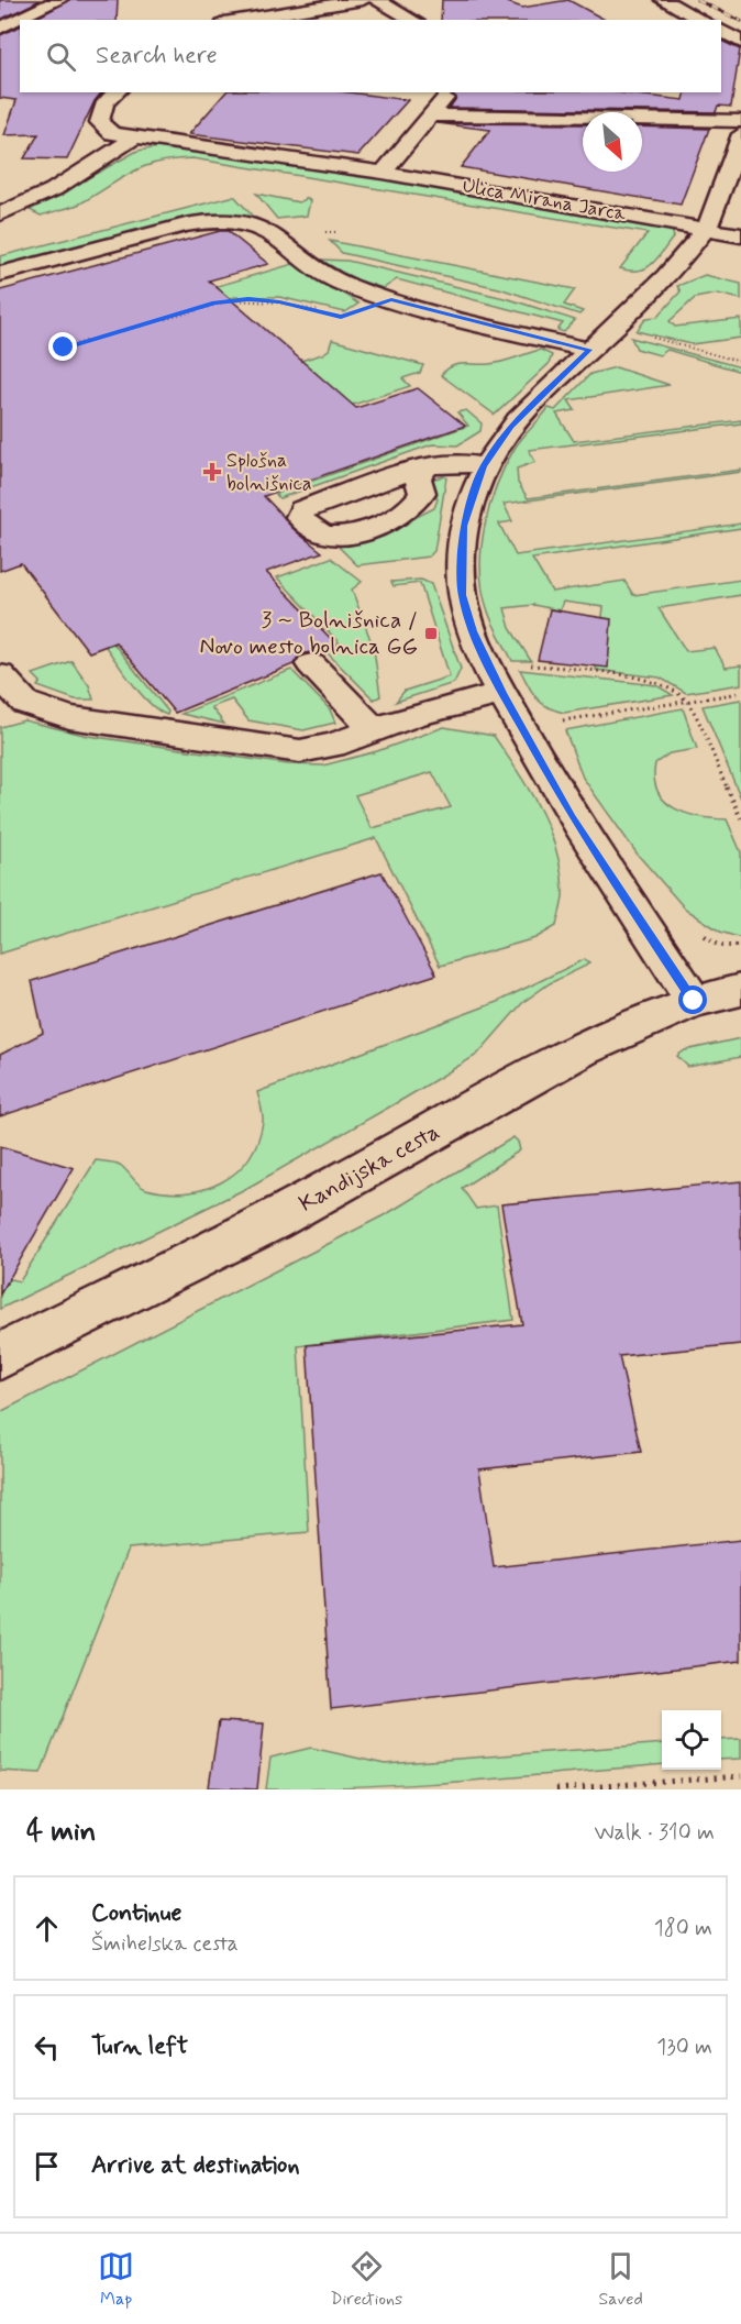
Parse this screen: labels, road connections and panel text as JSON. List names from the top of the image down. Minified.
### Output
{"streets":{"street":["Ulica Mirana Jarca","Kandijska cesta"]},"places":{"health":["Splošna bolnišnica"],"transit":["3 ~ Bolnišnica / Novo mesto bolnica GG"]},"north":"bottom right","page":{"search":"Search here","heading":["4 min","Walk · 310 m"],"list":[["Continue","Šmihelska cesta","180 m"],["Turn left","130 m"],"Arrive at destination"],"nav":["Map","Directions","Saved"]}}
